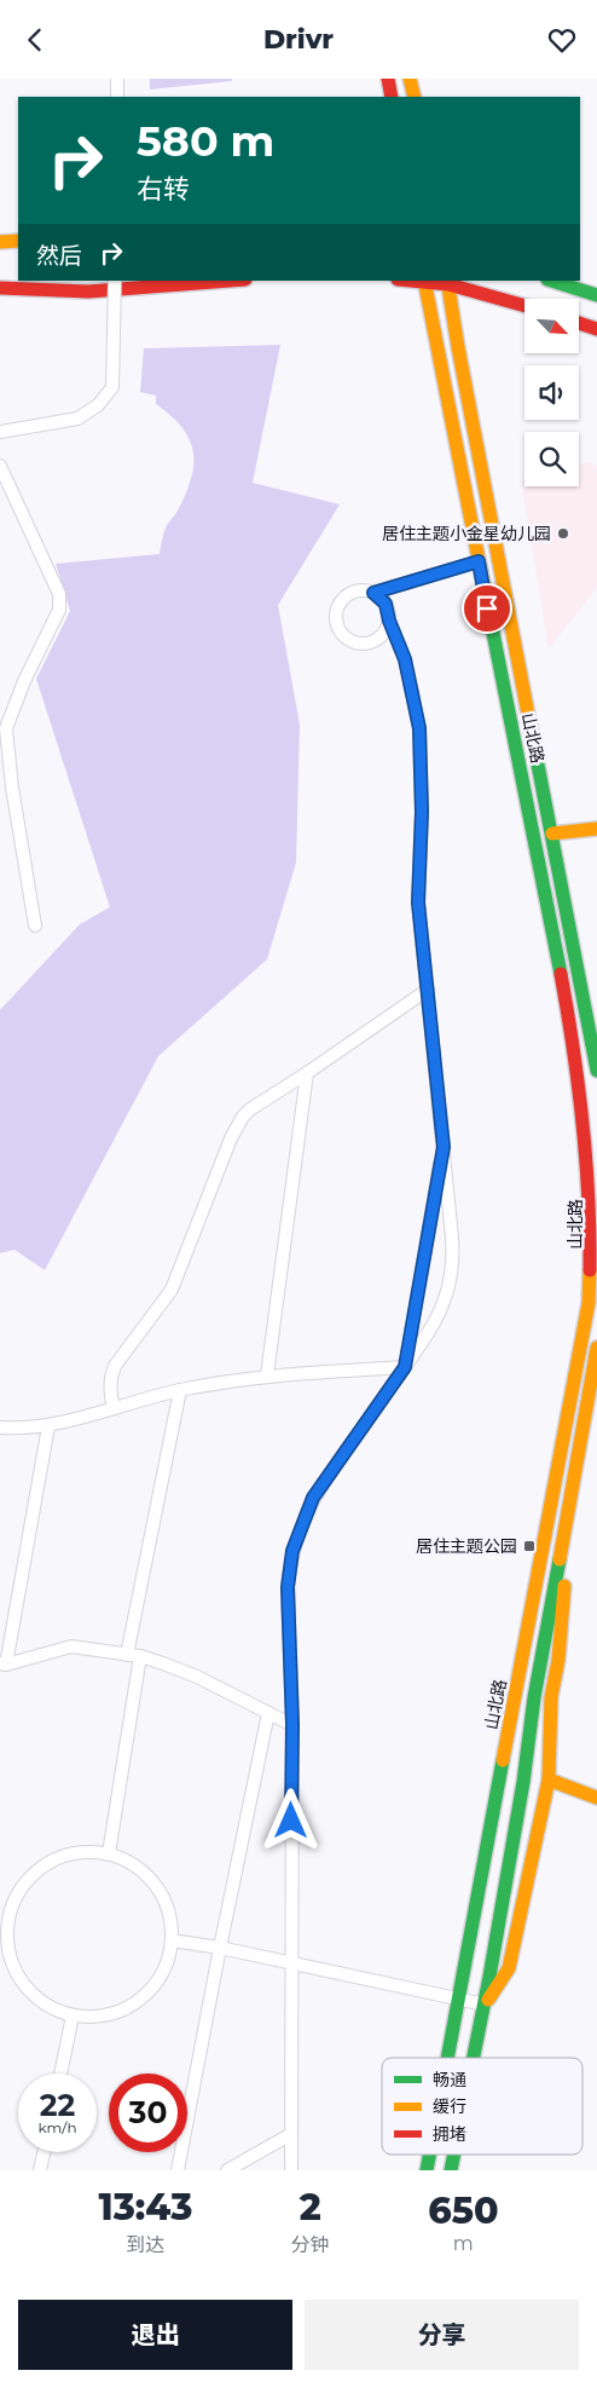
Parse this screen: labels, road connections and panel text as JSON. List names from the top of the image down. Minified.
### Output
{"streets":{"main road":["山北路"]},"places":{"other":["居住主题小金星幼儿园"],"transit":["居住主题公园"]},"legend":["畅通","缓行","拥堵"],"north":"bottom right","page":{"header":"Drivr","turn":["580 m","右转"],"then":"然后","speed":"22 km/h","limit":"30","eta":["13:43","到达","2","分钟","650","m"],"buttons":["退出","分享"]}}
